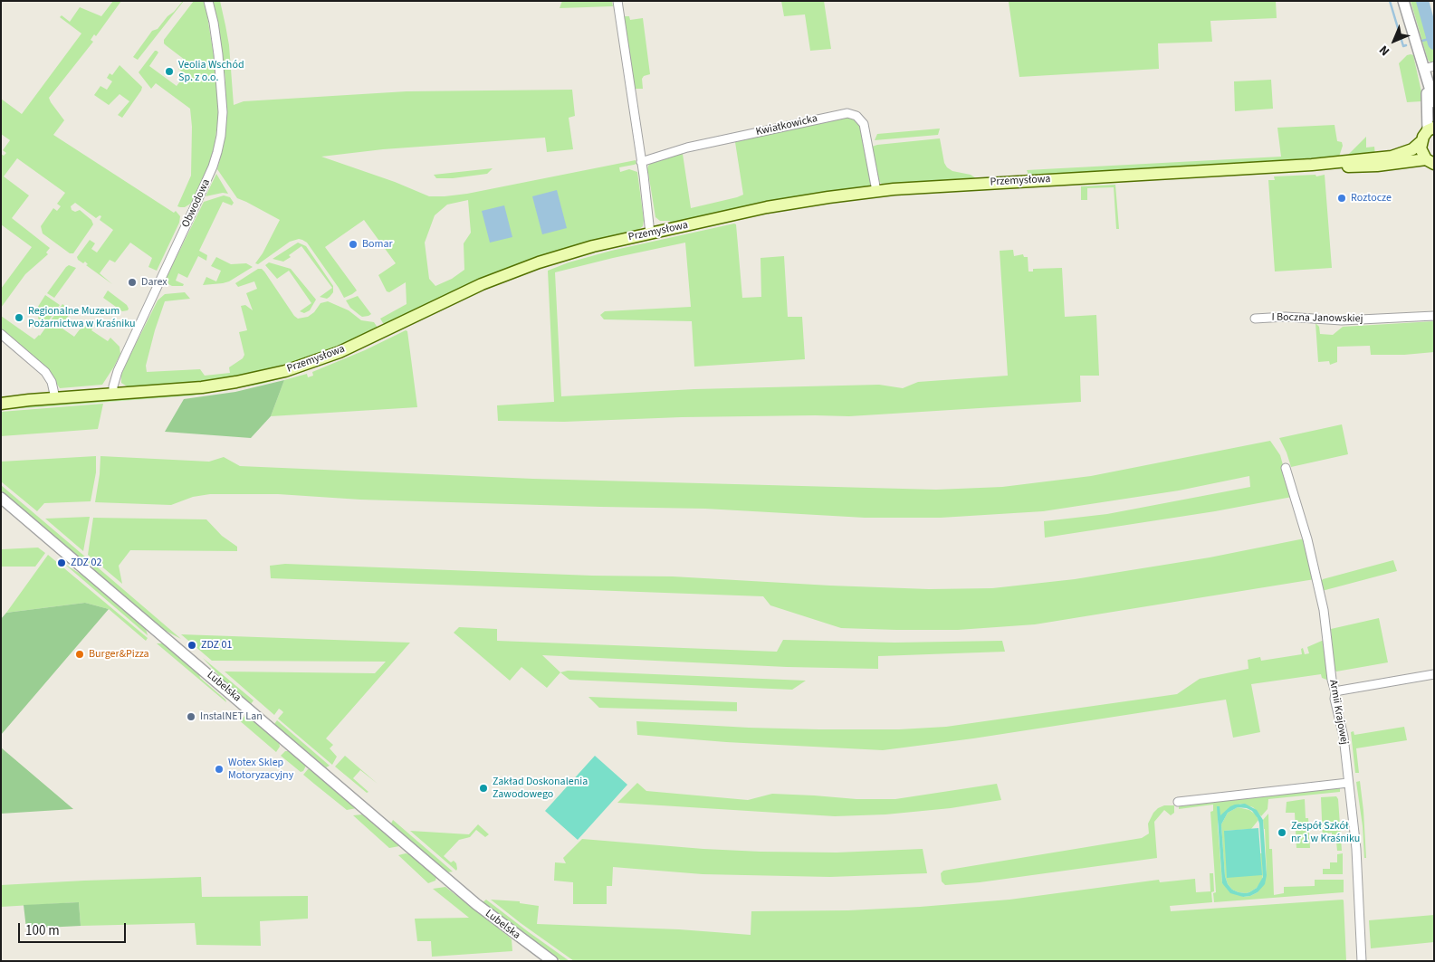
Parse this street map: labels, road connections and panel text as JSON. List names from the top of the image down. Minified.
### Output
{"streets":{"main road":["Przemysłowa"],"street":["Kwiatkowicka","Obwodowa","I Boczna Janowskiej","Lubelska","Armii Krajowej"]},"crossings":[["Kwiatkowicka","Przemysłowa"],["Przemysłowa","Obwodowa"]],"places":["Veolia Wschód Sp. z o.o.","Roztocze","Bomar","Darex","Regionalne Muzeum Pożarnictwa w Kraśniku","ZDZ 02","ZDZ 01","Burger&Pizza","InstalNET Lan","Wotex Sklep Motoryzacyjny","Zakład Doskonalenia Zawodowego","Zespół Szkół nr 1 w Kraśniku"],"scale_bar":"100 m","north":"bottom left"}
